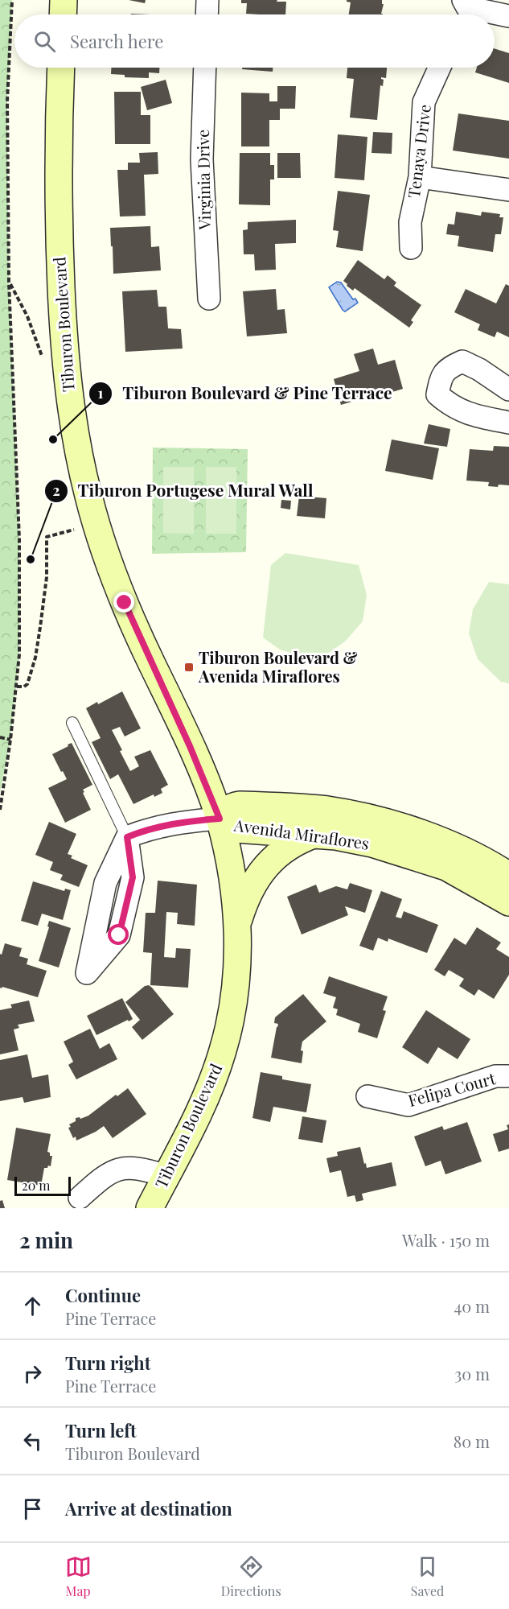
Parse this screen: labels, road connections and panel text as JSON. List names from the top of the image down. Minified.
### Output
{"streets":{"main road":["Tiburon Boulevard","Avenida Miraflores"],"street":["Tenaya Drive","Virginia Drive","Felipa Court"]},"crossings":[["Tiburon Boulevard","Avenida Miraflores"]],"places":{"other":["Tiburon Boulevard & Pine Terrace","Tiburon Portugese Mural Wall"],"transit":["Tiburon Boulevard & Avenida Miraflores"]},"scale_bar":"20 m","page":{"search":"Search here","scale":"20 m","heading":["2 min","Walk · 150 m"],"list":[["Continue","Pine Terrace","40 m"],["Turn right","Pine Terrace","30 m"],["Turn left","Tiburon Boulevard","80 m"],"Arrive at destination"],"nav":["Map","Directions","Saved"]}}
